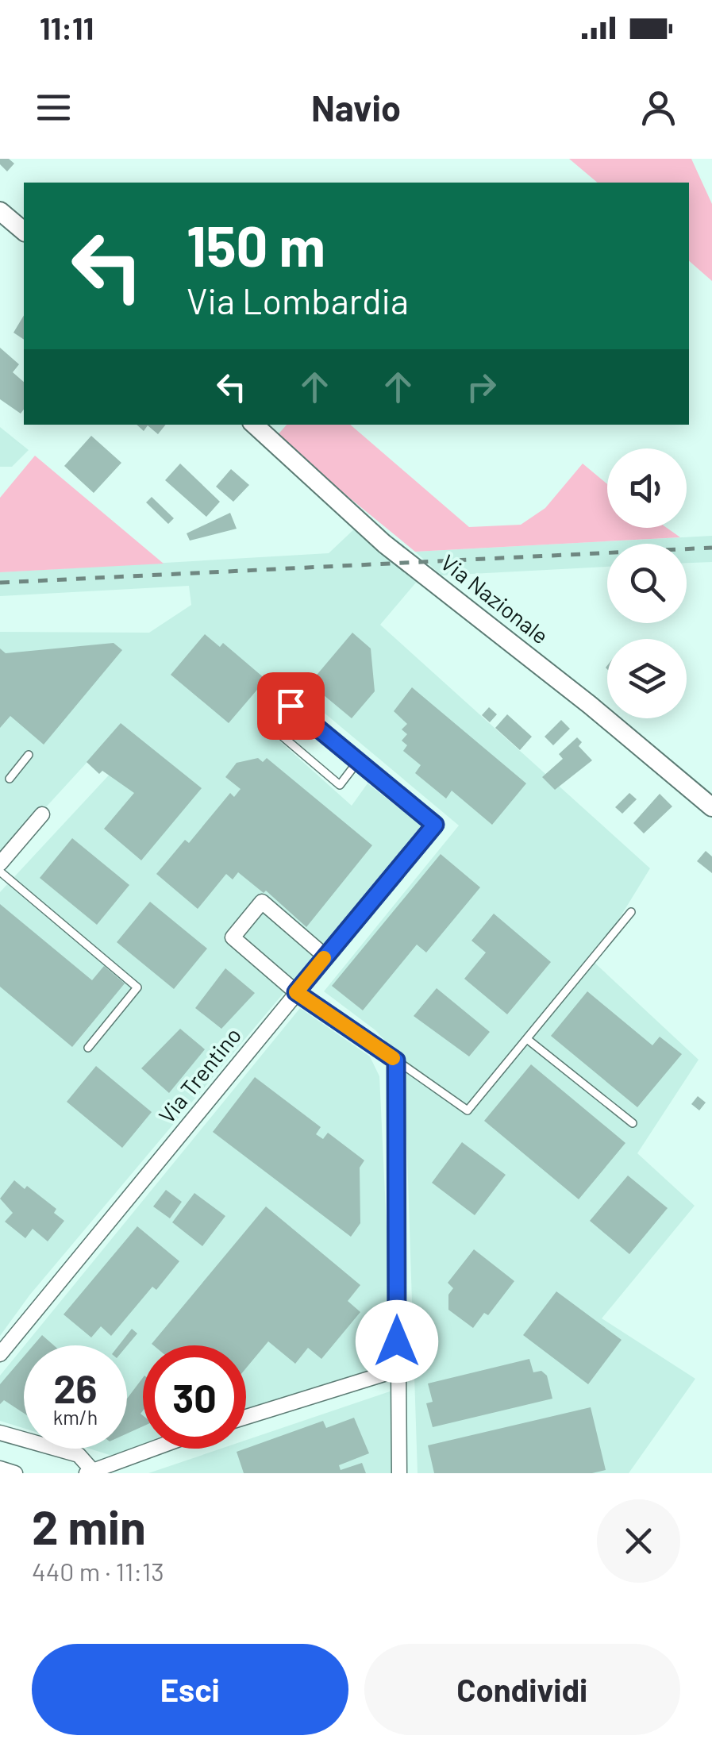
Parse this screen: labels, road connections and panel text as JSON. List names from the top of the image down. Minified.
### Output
{"streets":{"street":["Via Nazionale","Via Trentino"]},"page":{"status":"11:11","header":"Navio","turn":["150 m","Via Lombardia"],"speed":"26 km/h","limit":"30","heading":["2 min","440 m · 11:13"],"buttons":["Esci","Condividi"]}}
